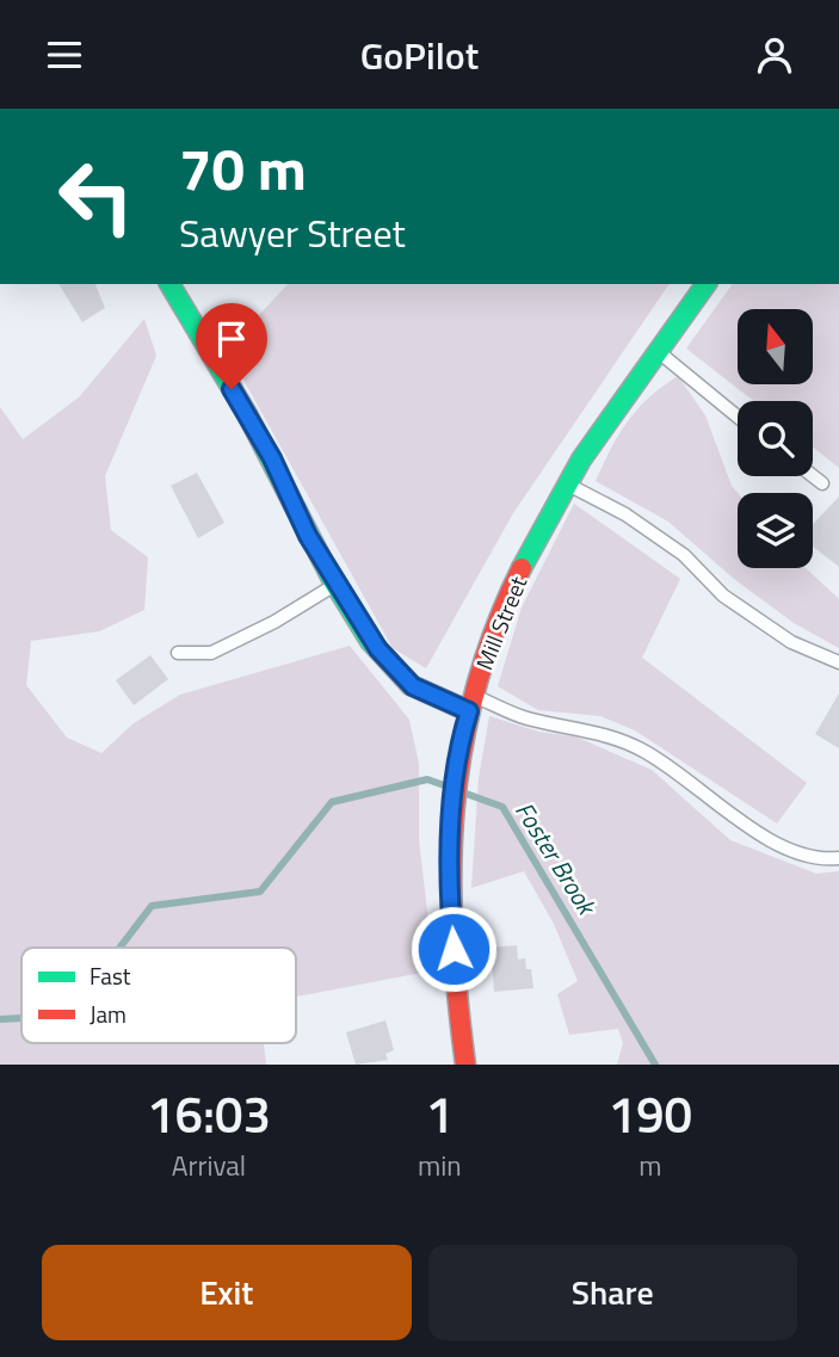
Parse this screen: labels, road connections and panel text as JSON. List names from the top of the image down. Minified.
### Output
{"streets":{"street":["Mill Street"]},"water":["Foster Brook"],"legend":["Fast","Jam"],"north":"top","page":{"header":"GoPilot","turn":["70 m","Sawyer Street"],"eta":["16:03","Arrival","1","min","190","m"],"buttons":["Exit","Share"]}}
